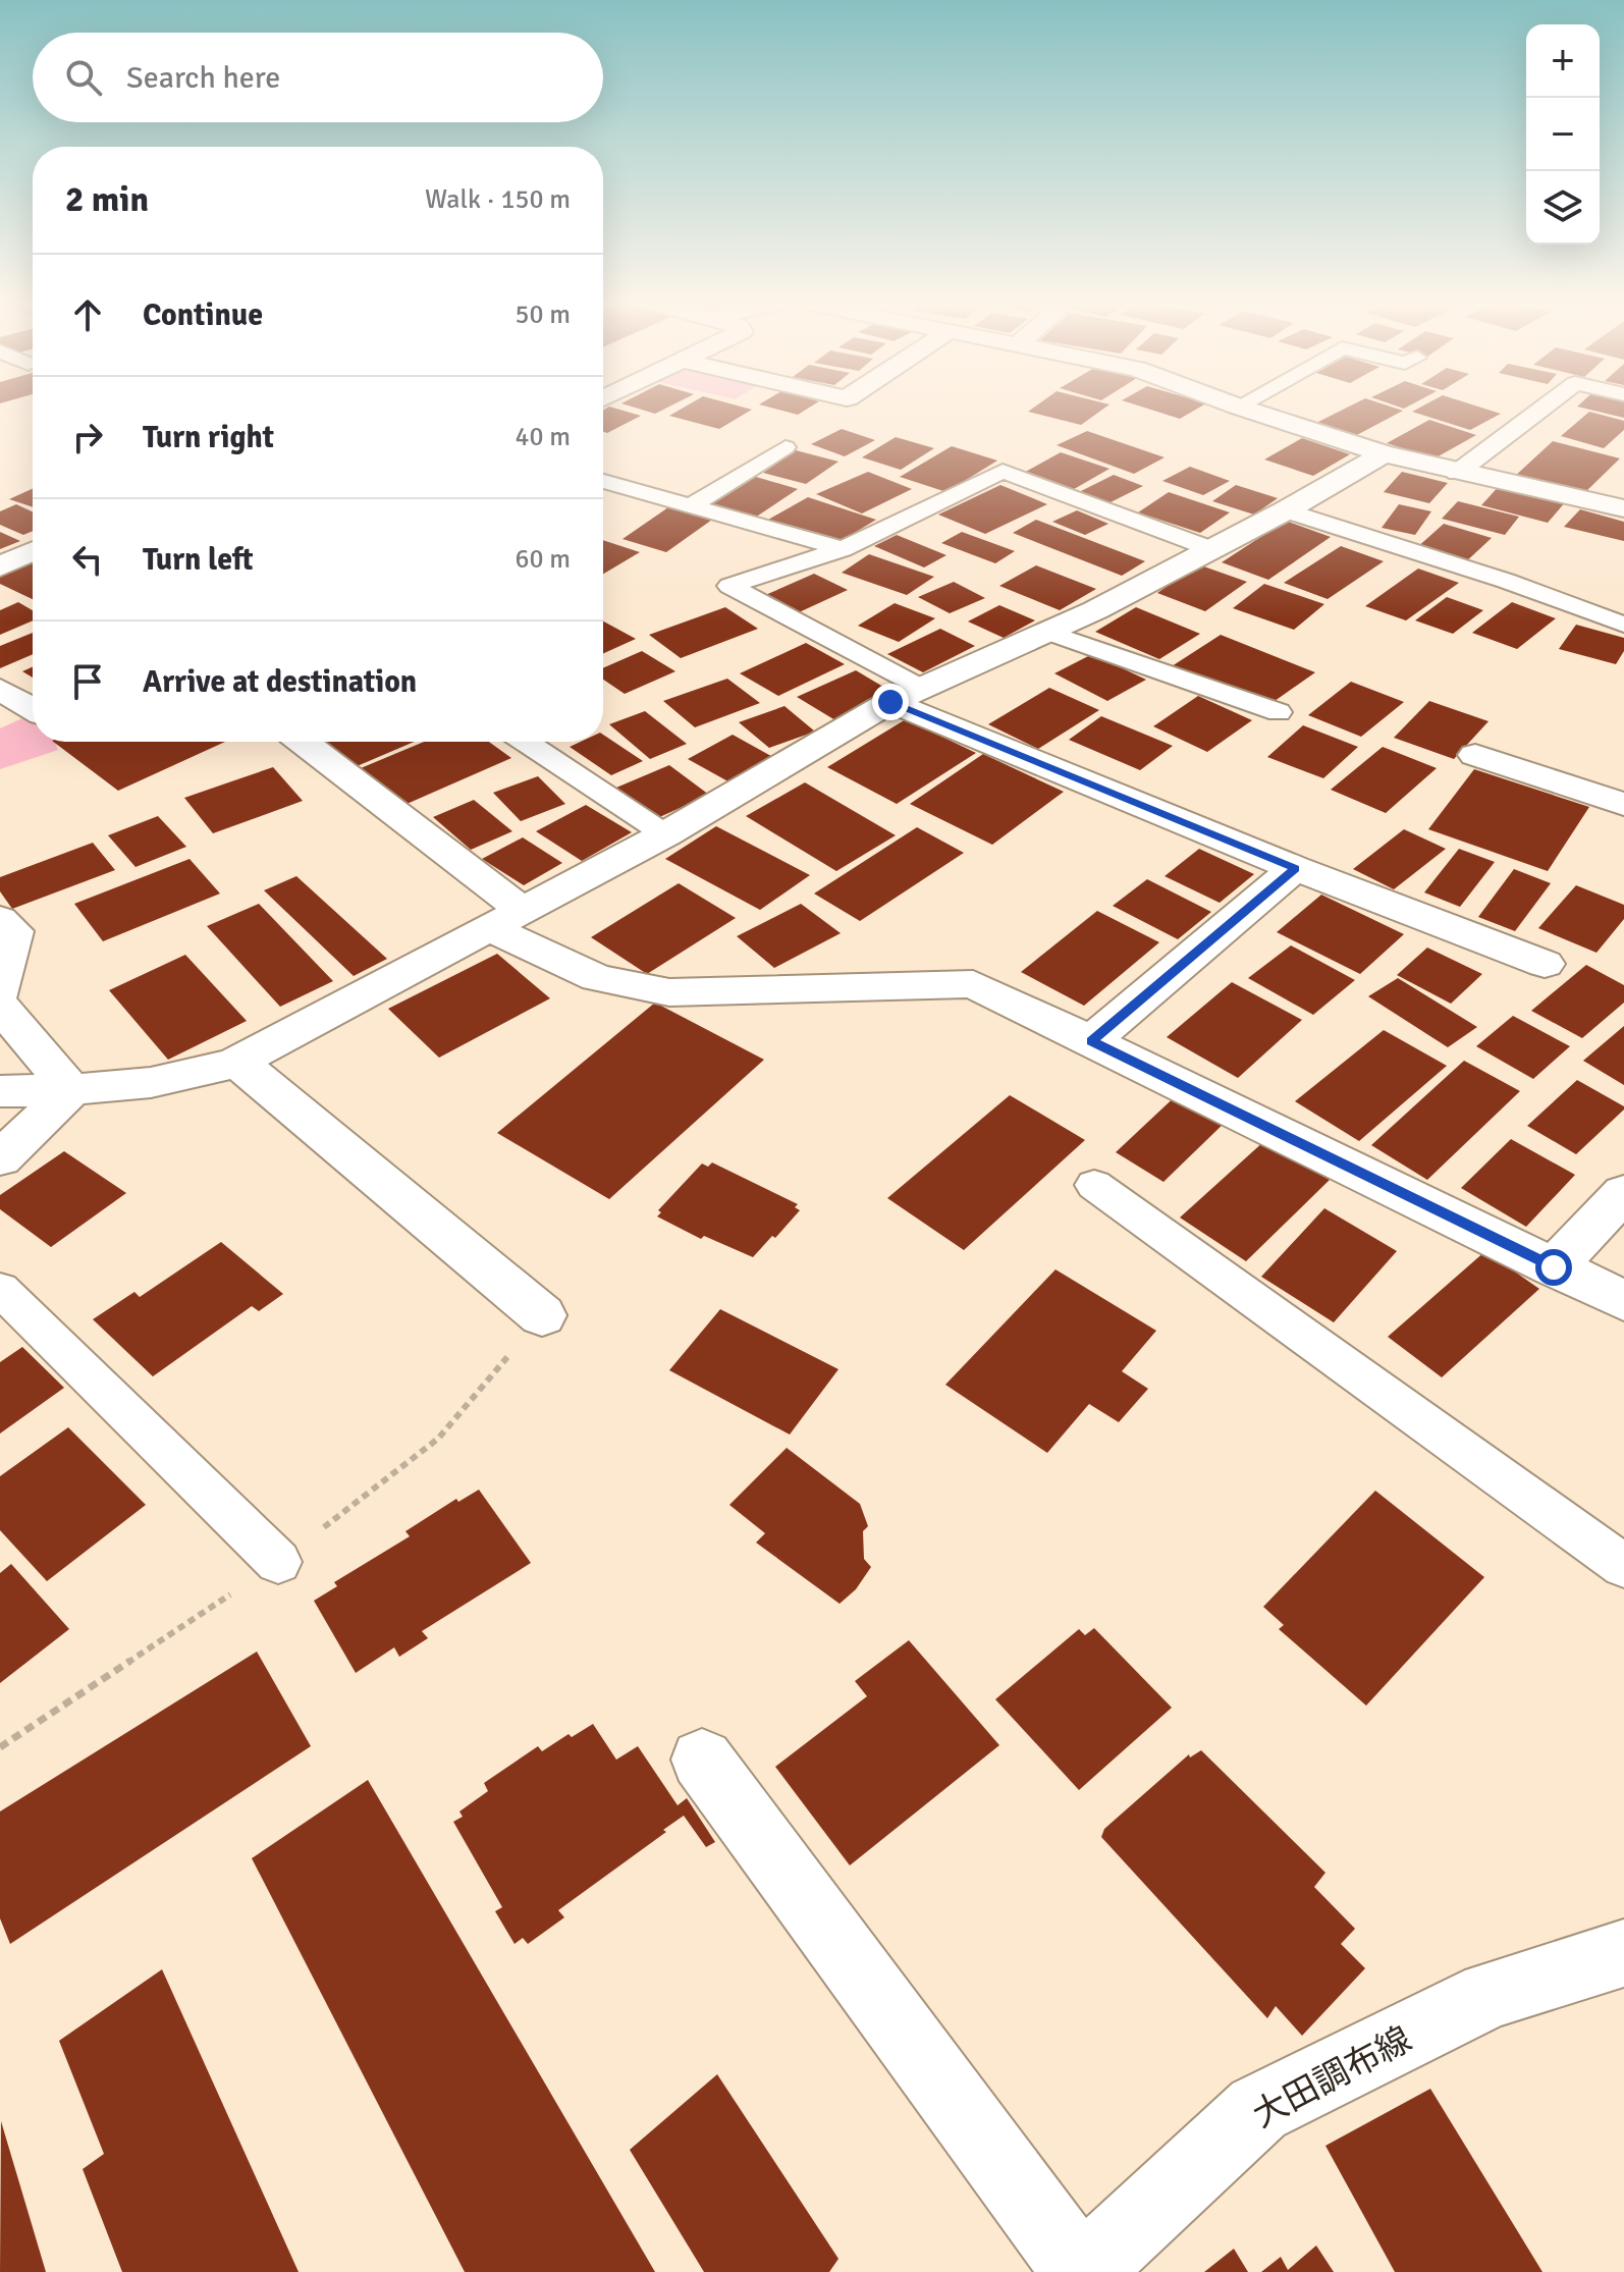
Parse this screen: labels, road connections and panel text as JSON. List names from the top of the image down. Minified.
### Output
{"streets":{"street":["大田調布線"]},"page":{"map_buttons":["+","−"],"search":"Search here","heading":["2 min","Walk · 150 m"],"list":[["Continue","50 m"],["Turn right","40 m"],["Turn left","60 m"],"Arrive at destination"]}}
